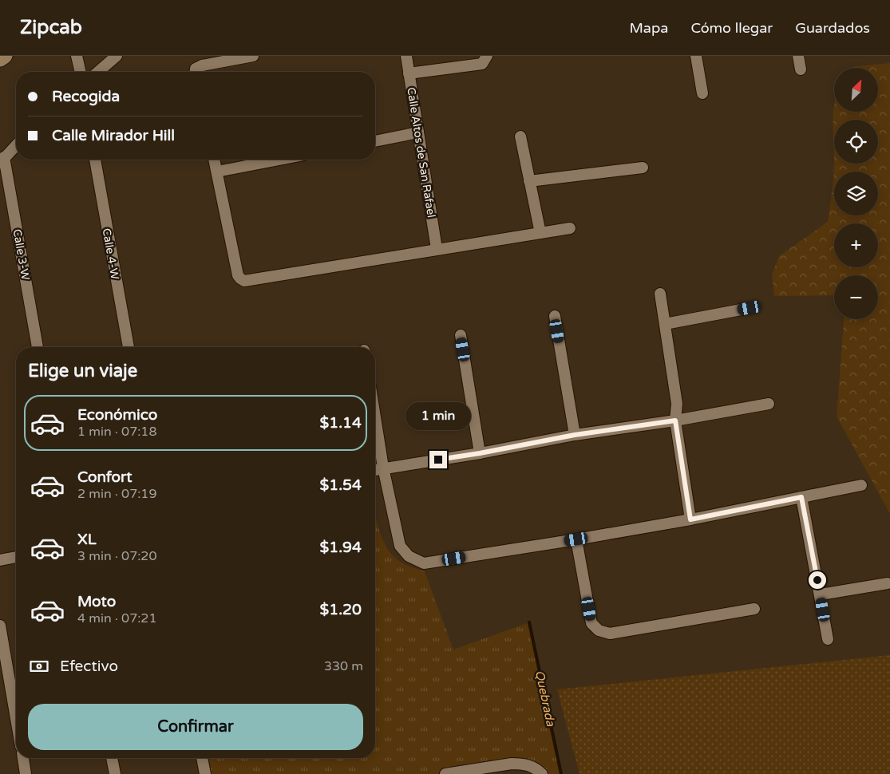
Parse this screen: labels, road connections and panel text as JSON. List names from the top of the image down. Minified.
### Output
{"streets":{"street":["Calle Altos de San Rafael","Calle 4-W","Calle 3-W"]},"water":["Quebrada"],"north":"top right","page":{"header":"Zipcab","nav":["Mapa","Cómo llegar","Guardados"],"map_buttons":["+","−"],"banner":["Recogida","Calle Mirador Hill"],"heading":"Elige un viaje","list":[{"name":"Económico","note":"1 min · 07:18","value":"$1.14"},{"name":"Confort","note":"2 min · 07:19","value":"$1.54"},{"name":"XL","note":"3 min · 07:20","value":"$1.94"},{"name":"Moto","note":"4 min · 07:21","value":"$1.20"}],"bubble":"1 min","pay":["Efectivo","330 m"],"buttons":"Confirmar"}}
